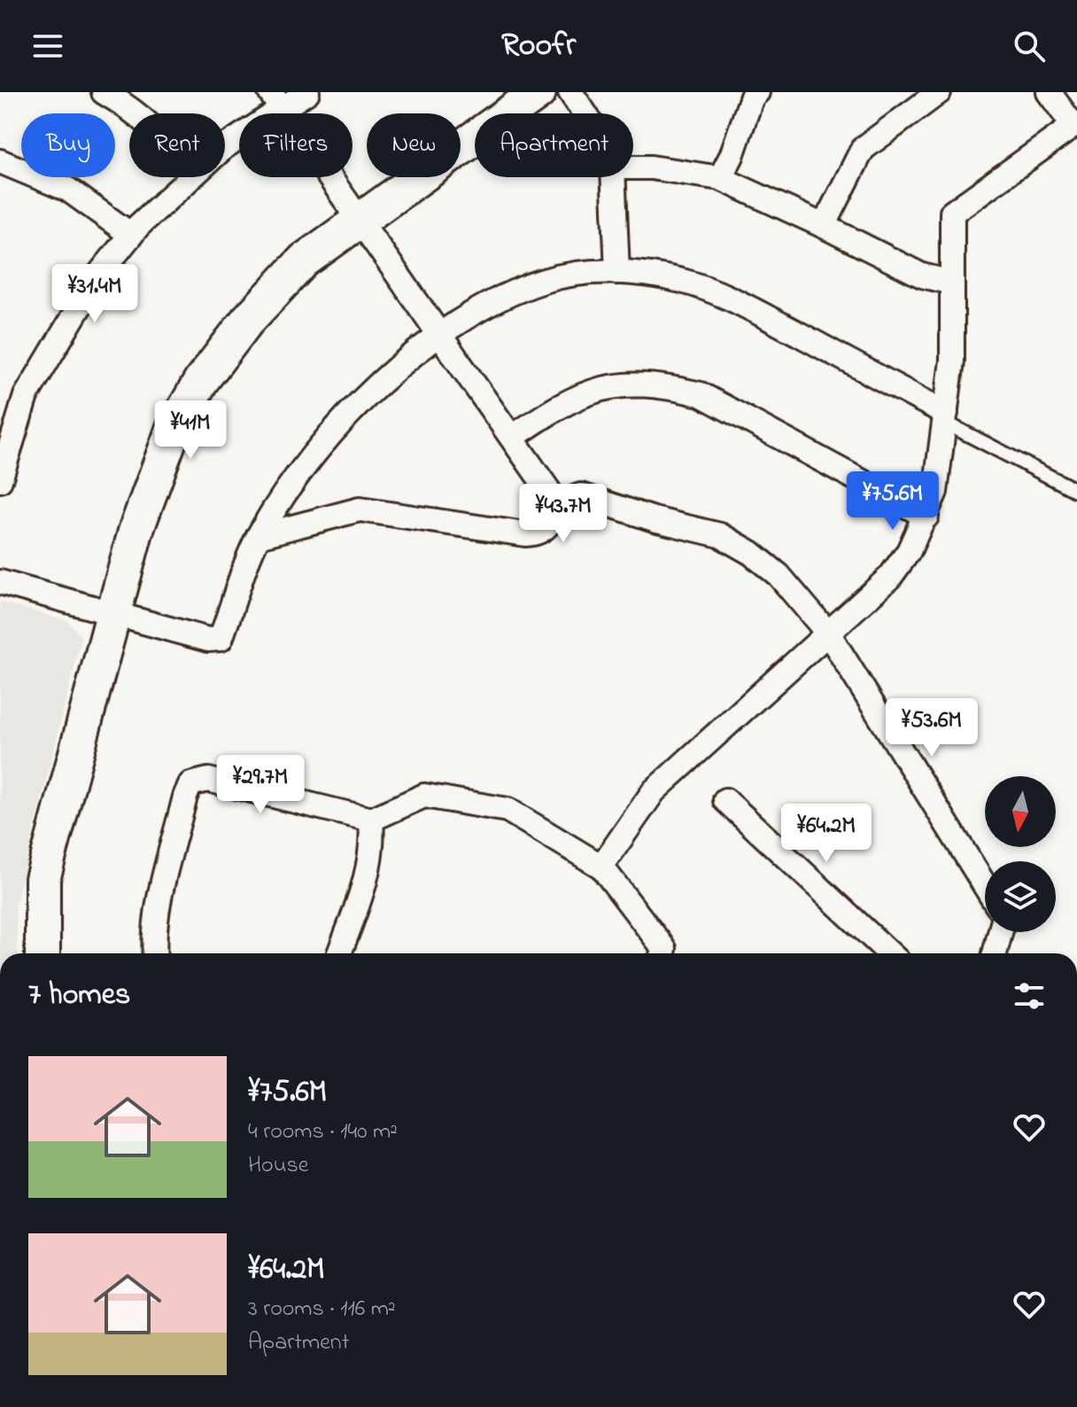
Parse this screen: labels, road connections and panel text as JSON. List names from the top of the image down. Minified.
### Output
{"north":"bottom","page":{"header":"Roofr","chip":["Buy","Rent","Filters","New","Apartment"],"price":["¥31.4M","¥41M","¥75.6M","¥43.7M","¥53.6M","¥29.7M","¥64.2M"],"heading":"7 homes","list":[{"name":"¥75.6M","note":"4 rooms · 140 m² · House"},{"name":"¥64.2M","note":"3 rooms · 116 m² · Apartment"}]}}
